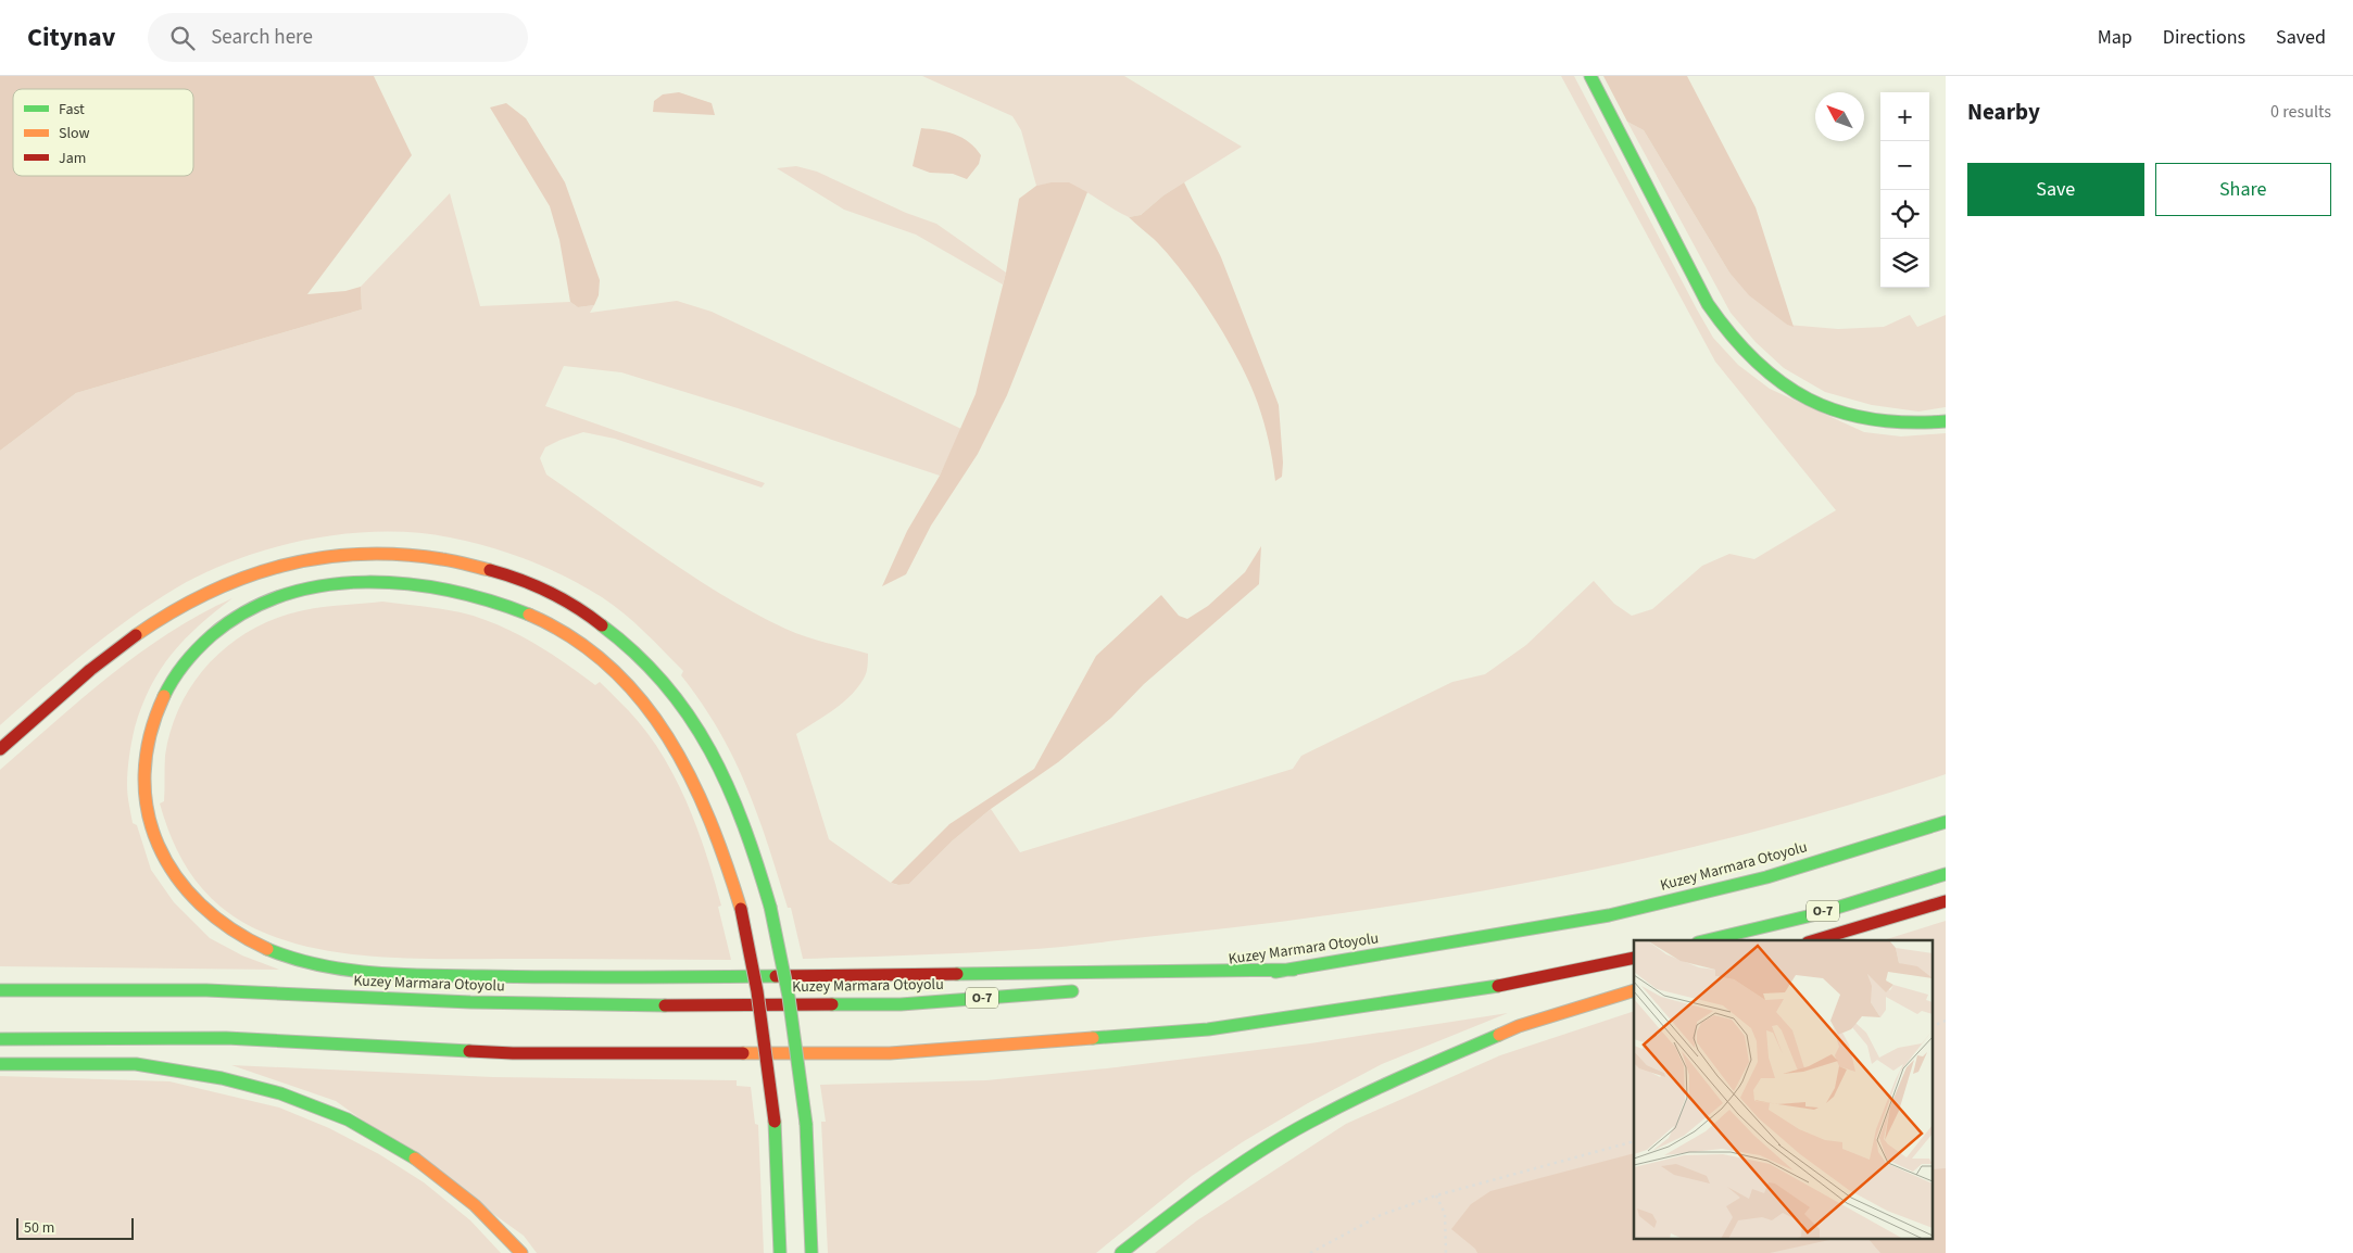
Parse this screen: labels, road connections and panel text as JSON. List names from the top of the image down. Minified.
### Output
{"streets":{"main road":["Kuzey Marmara Otoyolu","O-7"]},"legend":["Fast","Slow","Jam"],"scale_bar":"50 m","north":"top left","page":{"header":"Citynav","search":"Search here","nav":["Map","Directions","Saved"],"heading":["Nearby","0 results"],"map_buttons":["+","−"],"buttons":["Save","Share"],"scale":"50 m"}}
